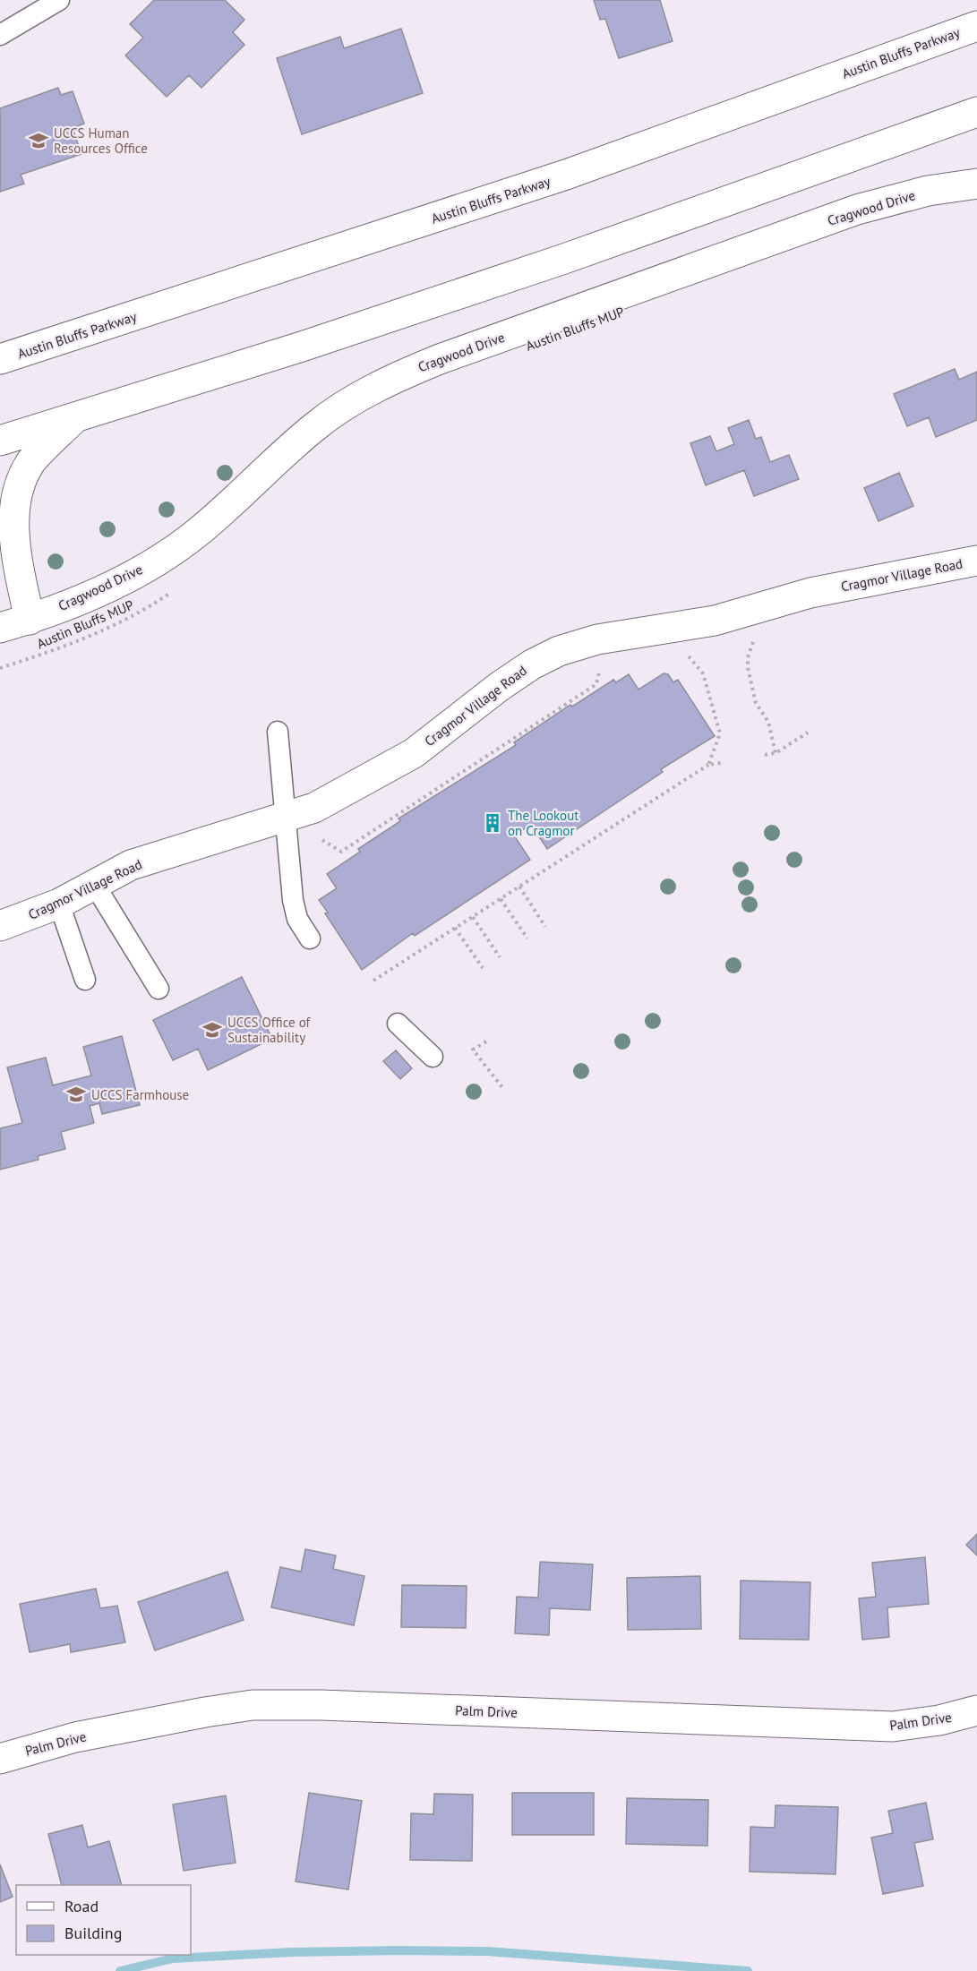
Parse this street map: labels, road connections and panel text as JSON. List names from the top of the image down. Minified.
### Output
{"streets":{"street":["Austin Bluffs Parkway","Cragwood Drive","Cragmor Village Road","Palm Drive"],"path":["Austin Bluffs MUP"]},"places":{"school or university":["UCCS Human Resources Office","UCCS Office of Sustainability","UCCS Farmhouse"],"building":["The Lookout on Cragmor"]},"legend":["Road","Building"]}
